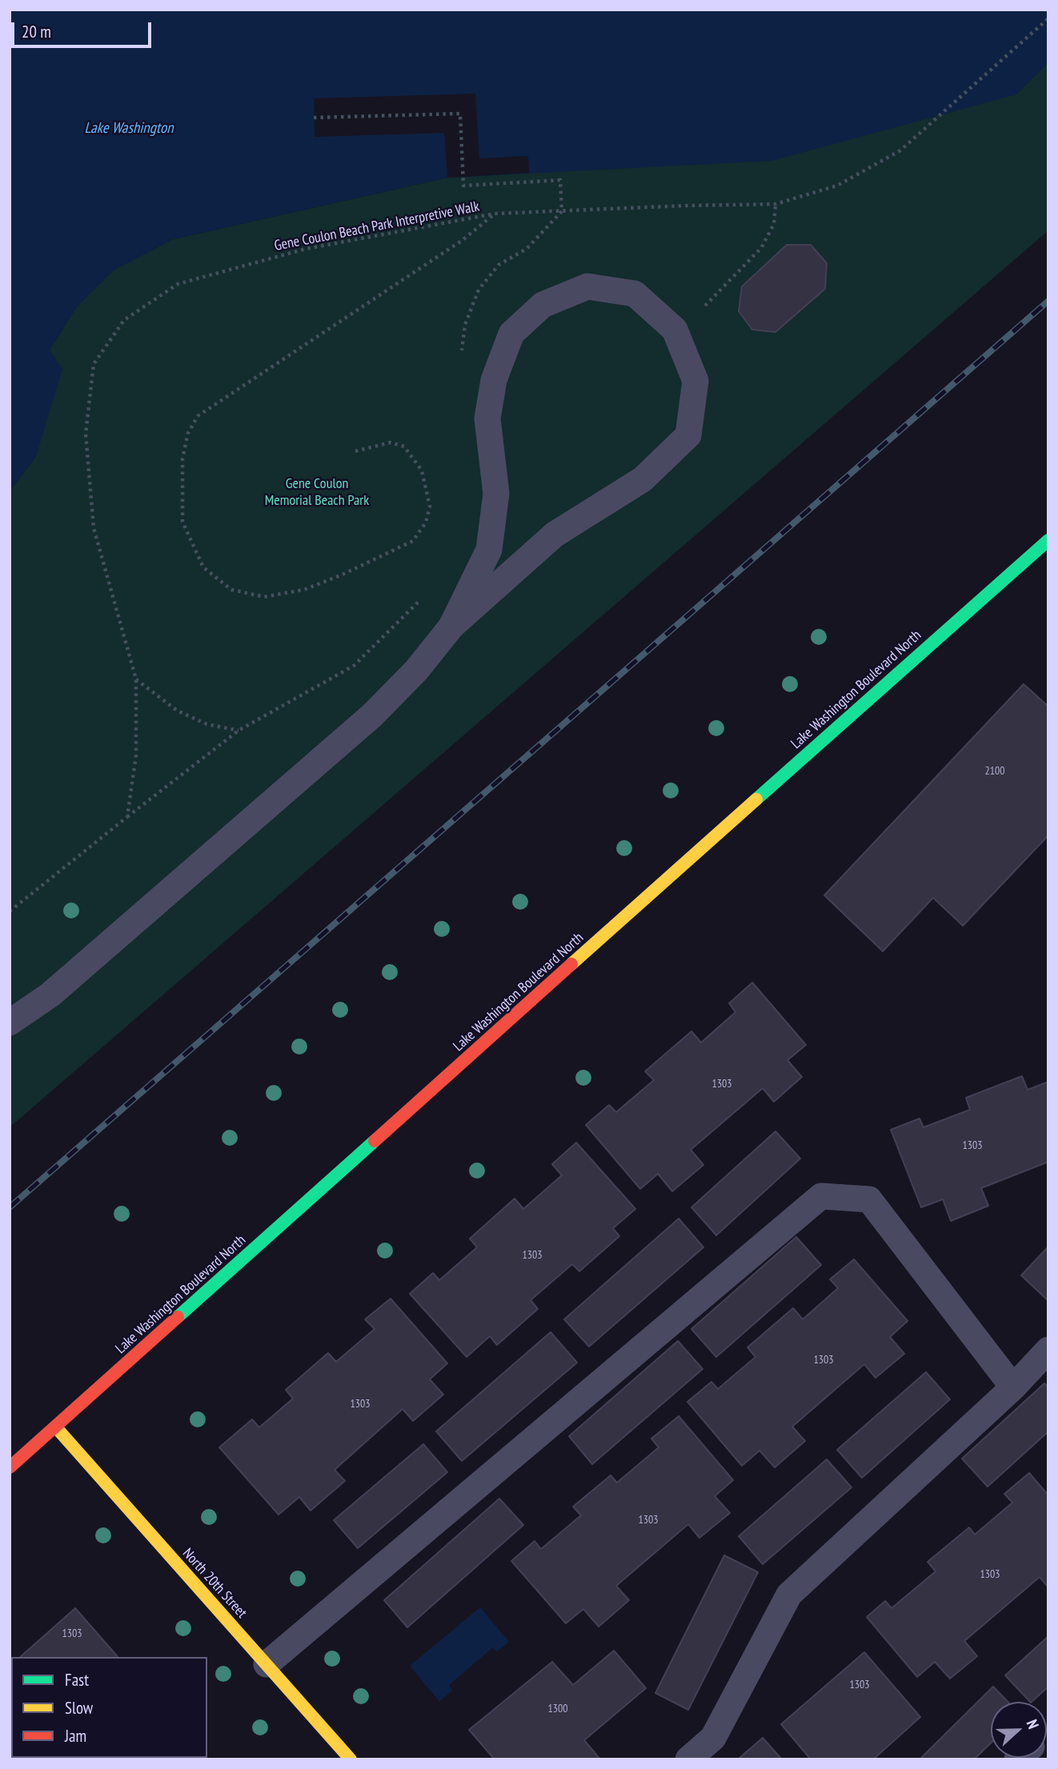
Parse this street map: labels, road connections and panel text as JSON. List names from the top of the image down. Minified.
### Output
{"streets":{"street":["Lake Washington Boulevard North","North 20th Street"],"path":["Gene Coulon Beach Park Interpretive Walk"]},"crossings":[["Lake Washington Boulevard North","North 20th Street"]],"water":["Lake Washington"],"parks":["Gene Coulon Memorial Beach Park"],"house_numbers":["2100","1303","1303","1303","1303","1303","1303","1303","1303","1303","1300"],"legend":["Fast","Slow","Jam"],"scale_bar":"20 m","north":"right"}
